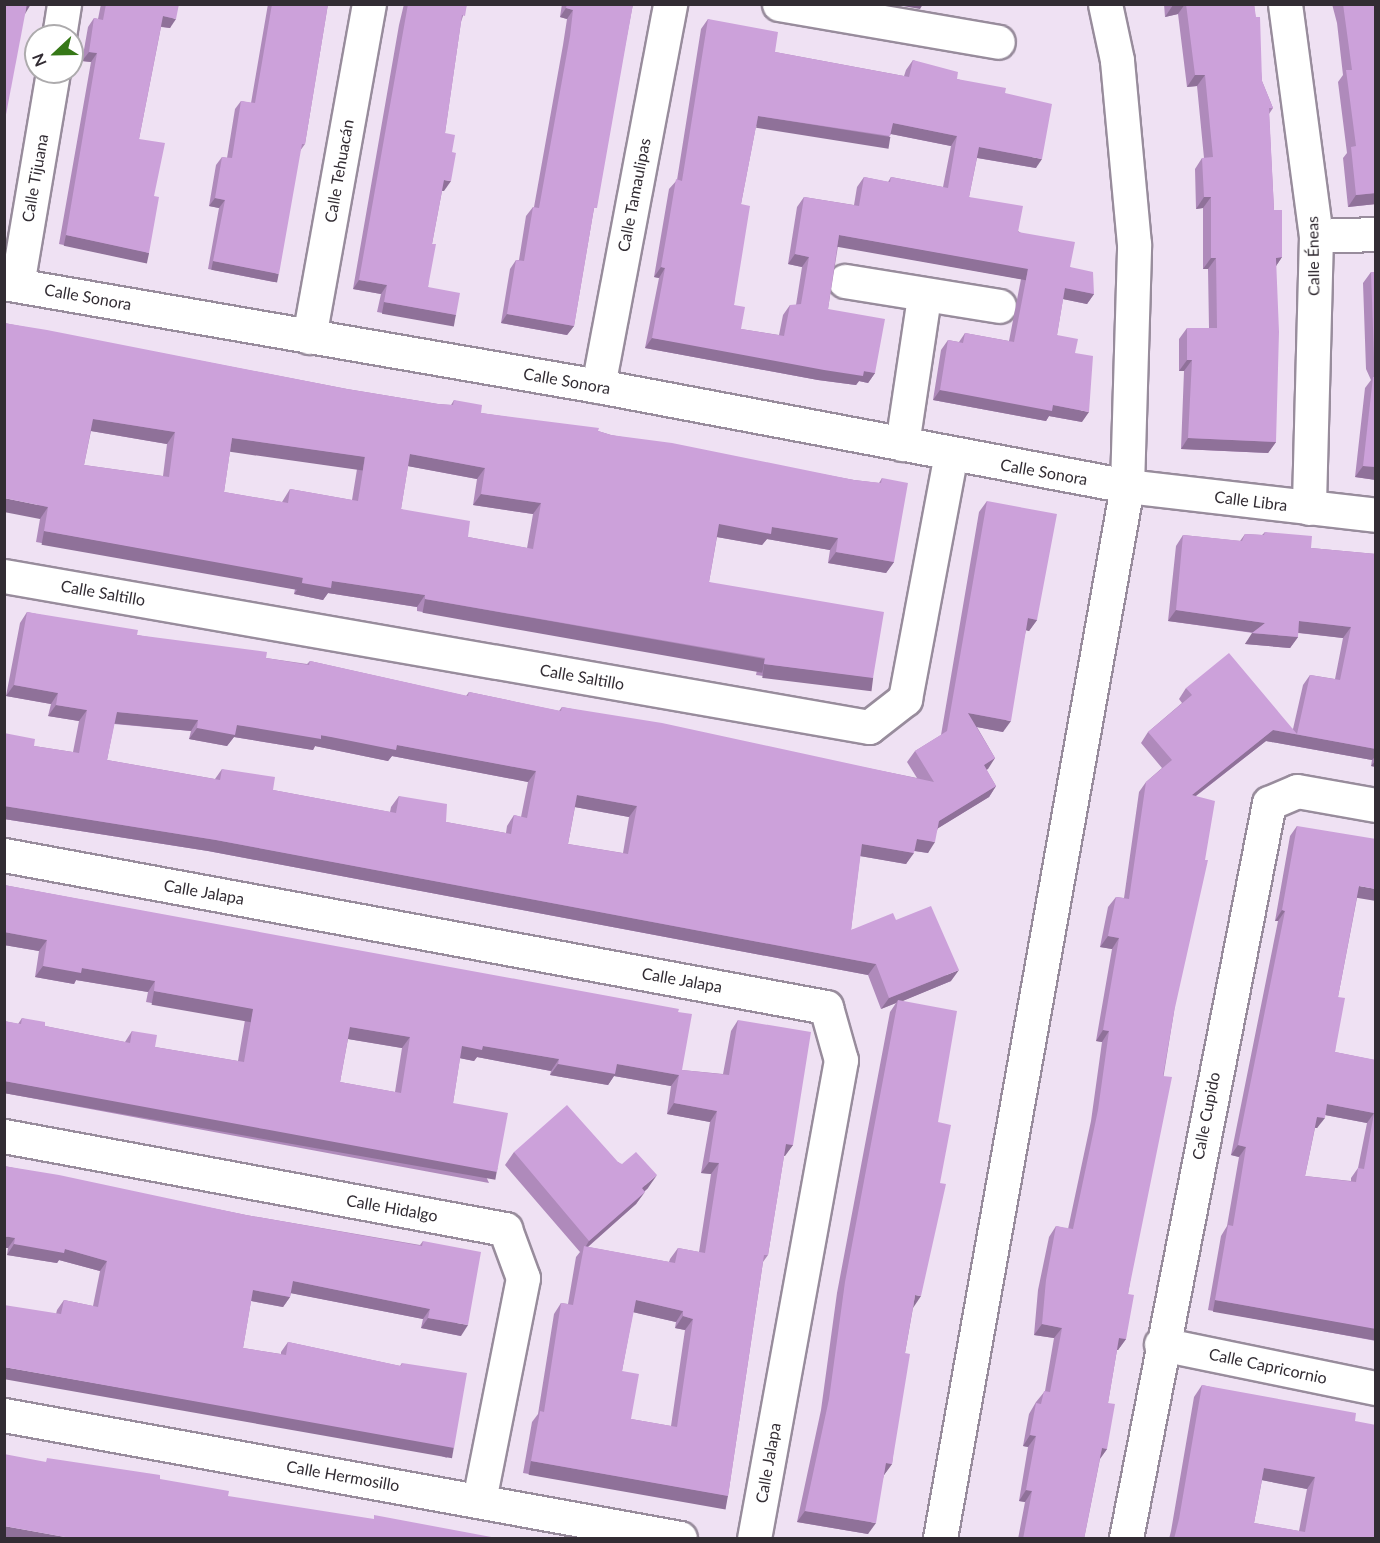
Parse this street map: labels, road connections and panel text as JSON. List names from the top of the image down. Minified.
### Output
{"streets":{"street":["Calle Tehuacán","Calle Tijuana","Calle Tamaulipas","Calle Éneas","Calle Sonora","Calle Libra","Calle Saltillo","Calle Jalapa","Calle Cupido","Calle Hidalgo","Calle Capricornio","Calle Hermosillo"]},"crossings":[["Calle Tehuacán","Calle Sonora"],["Calle Tijuana","Calle Sonora"],["Calle Tamaulipas","Calle Sonora"],["Calle Éneas","Calle Libra"],["Calle Sonora","Calle Libra"],["Calle Sonora","Calle Saltillo"],["Calle Cupido","Calle Capricornio"],["Calle Hidalgo","Calle Hermosillo"]],"north":"left"}
